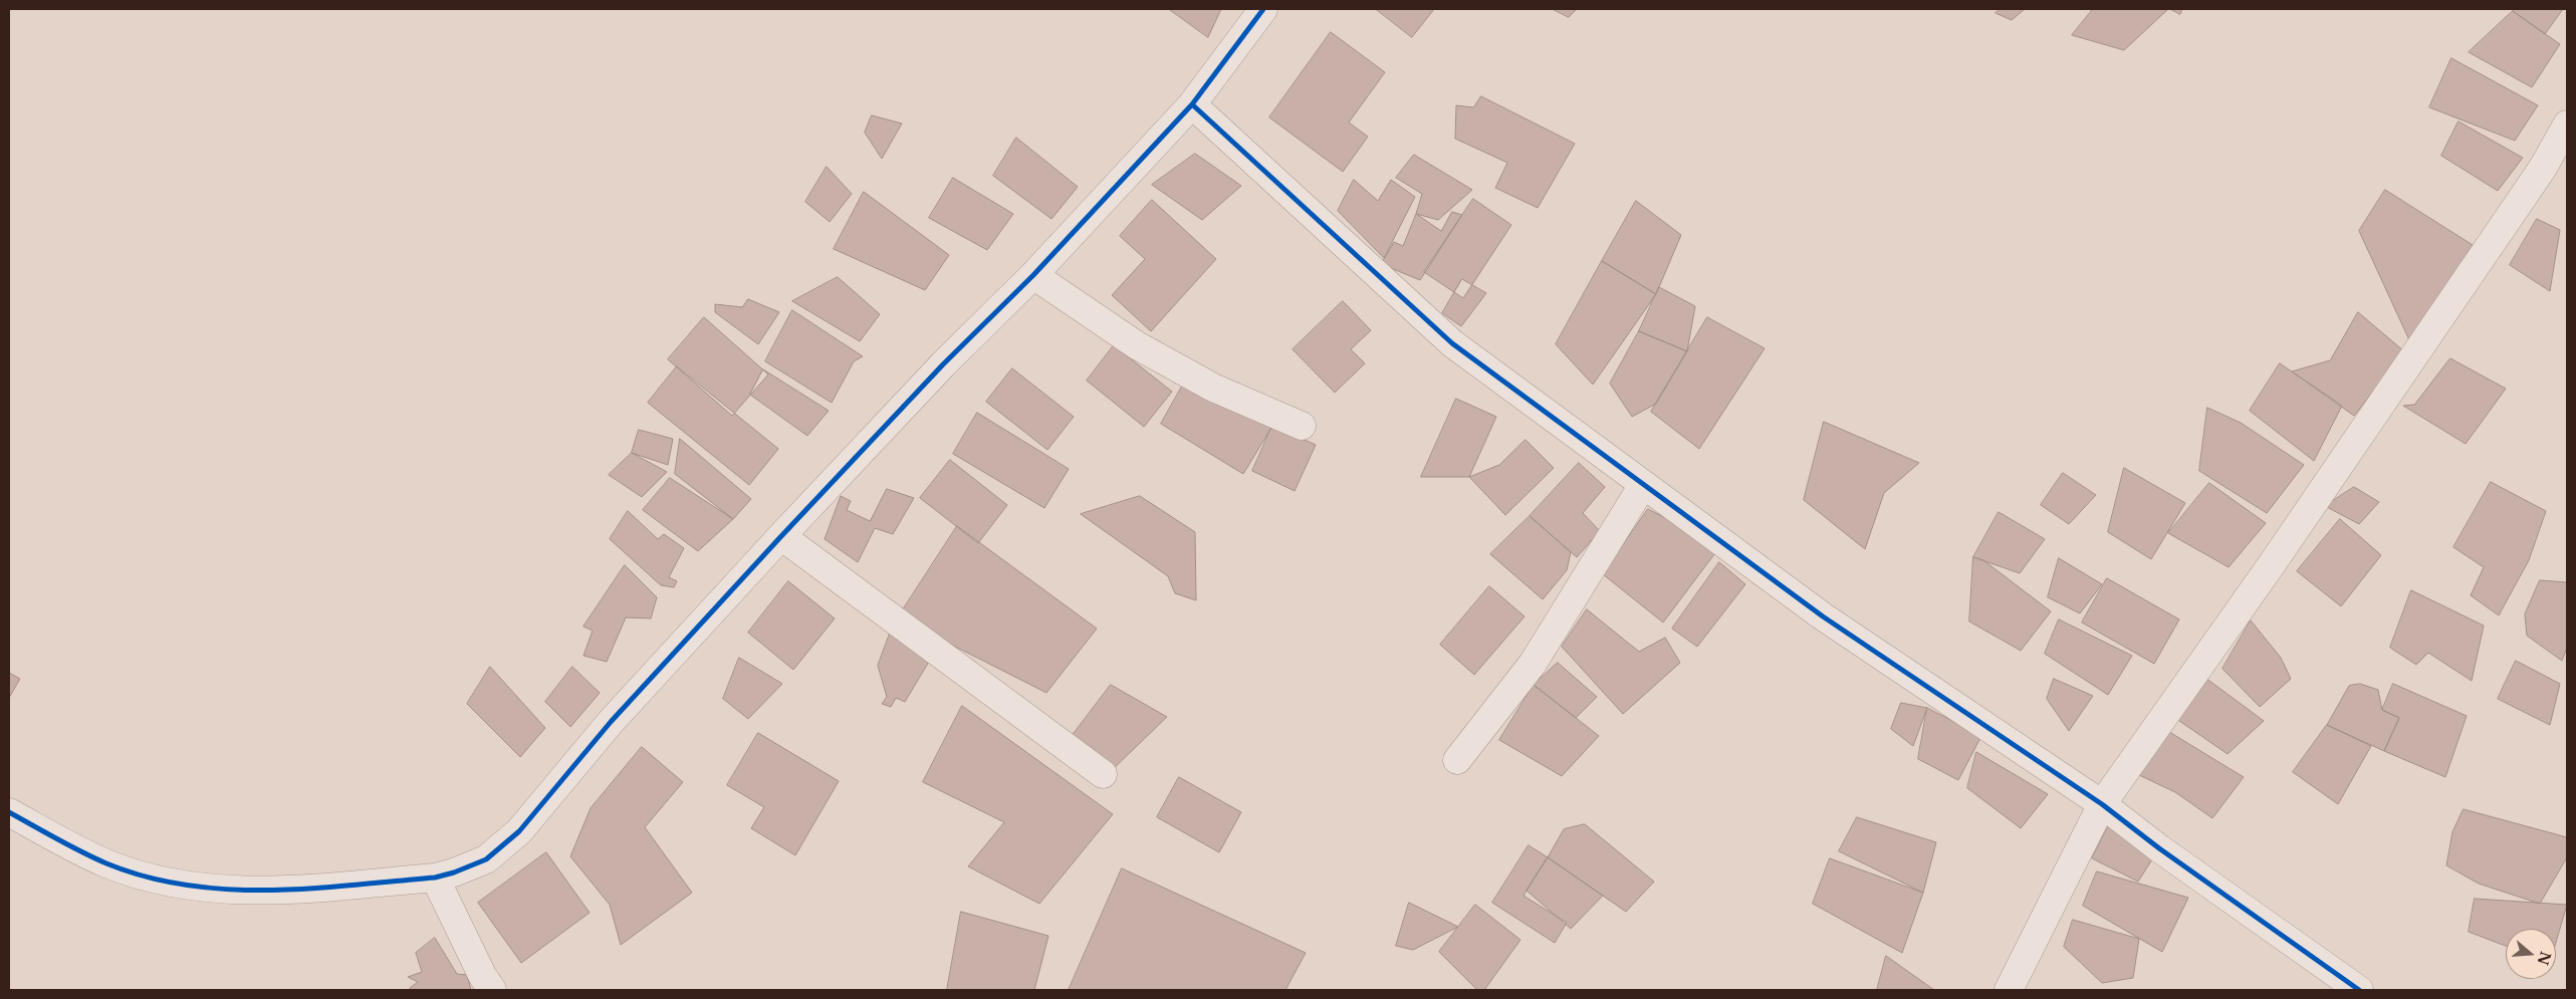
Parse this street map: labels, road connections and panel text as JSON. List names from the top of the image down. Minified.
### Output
{"north":"right"}
